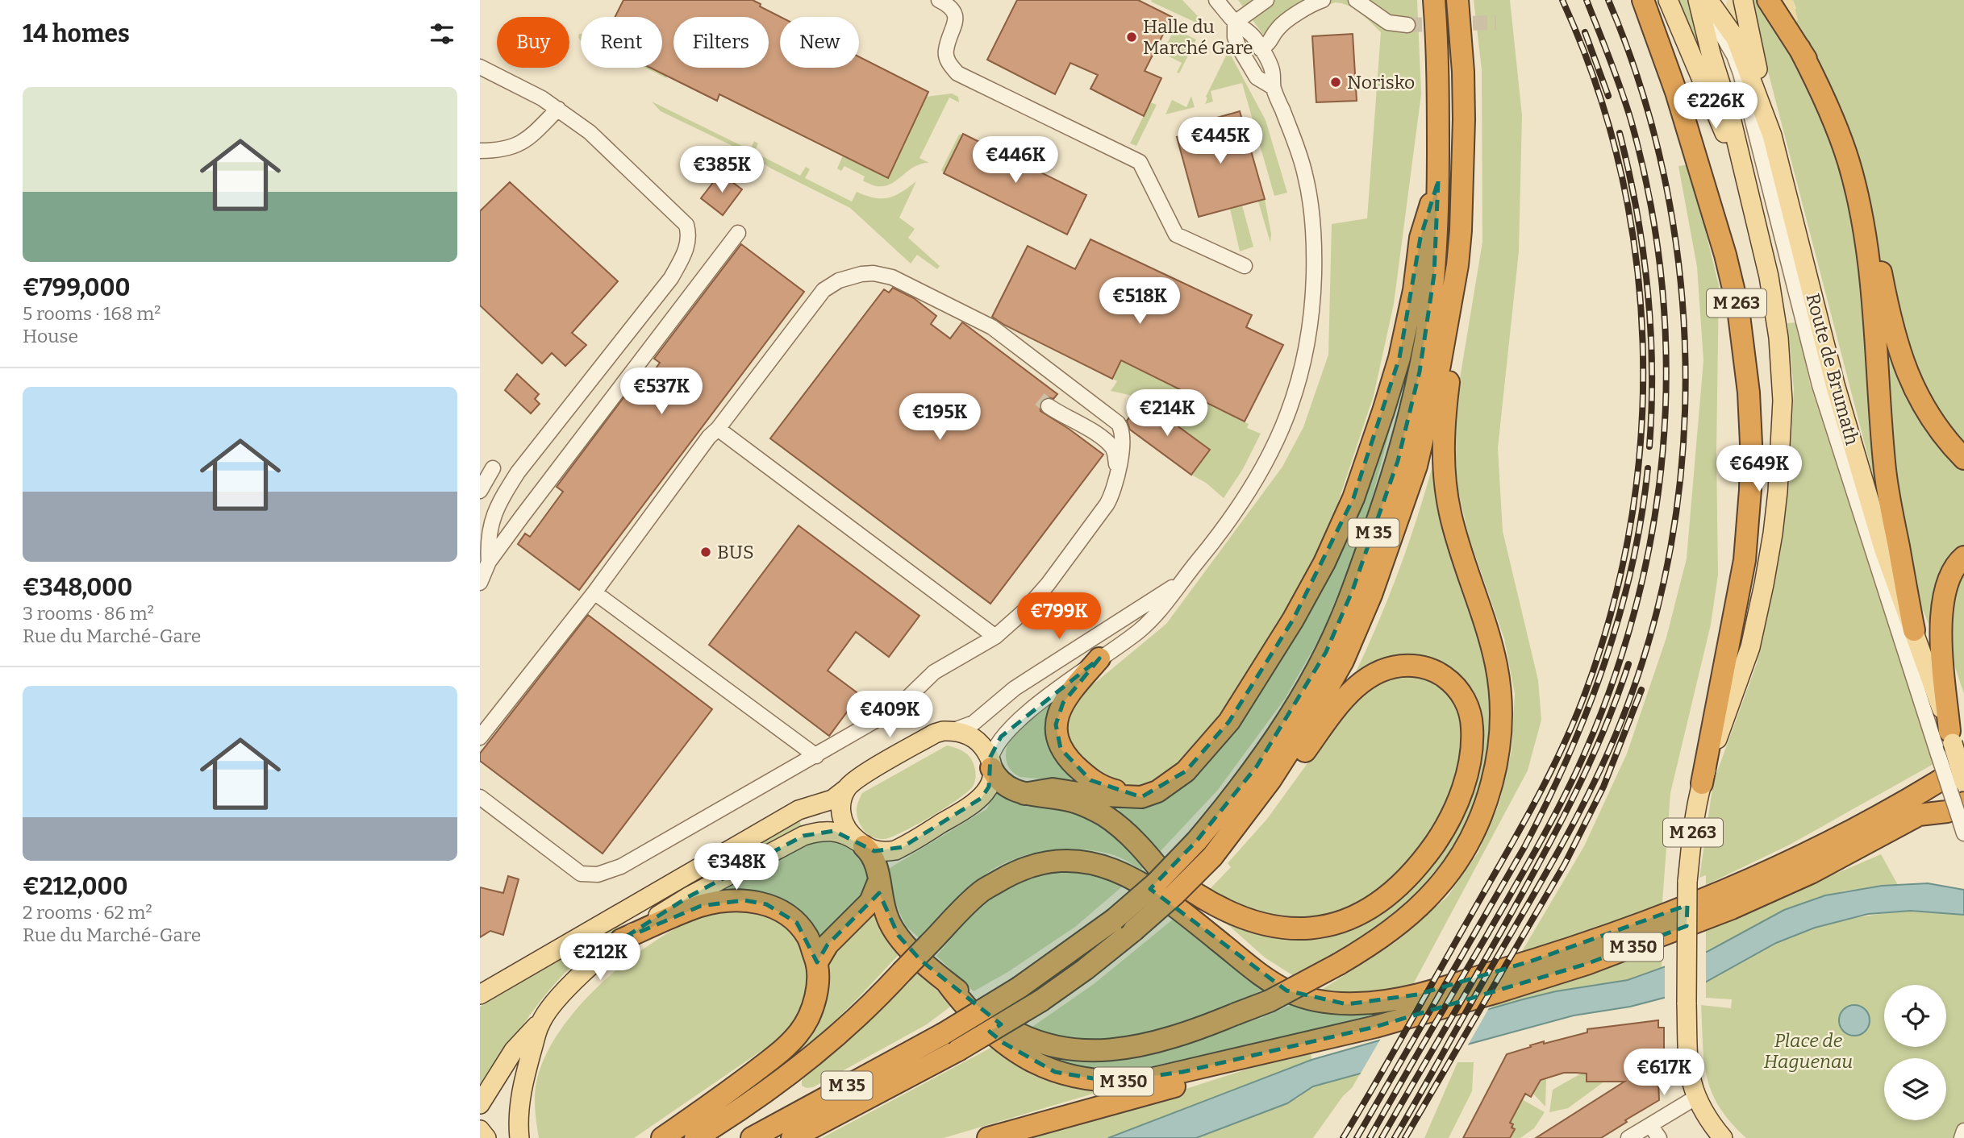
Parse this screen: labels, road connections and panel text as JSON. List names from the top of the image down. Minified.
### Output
{"streets":{"highway":["M 263","M 35","M 350"],"main road":["Route de Brumath"]},"parks":["Place de Haguenau"],"places":["Halle du Marché Gare","Norisko","BUS"],"page":{"heading":"14 homes","chip":["Buy","Rent","Filters","New"],"list":[{"name":"€799,000","note":"5 rooms · 168 m² · House"},{"name":"€348,000","note":"3 rooms · 86 m² · Rue du Marché-Gare"},{"name":"€212,000","note":"2 rooms · 62 m² · Rue du Marché-Gare"}],"price":["€226K","€445K","€446K","€385K","€518K","€537K","€214K","€195K","€649K","€799K","€409K","€348K","€212K","€617K"]}}
